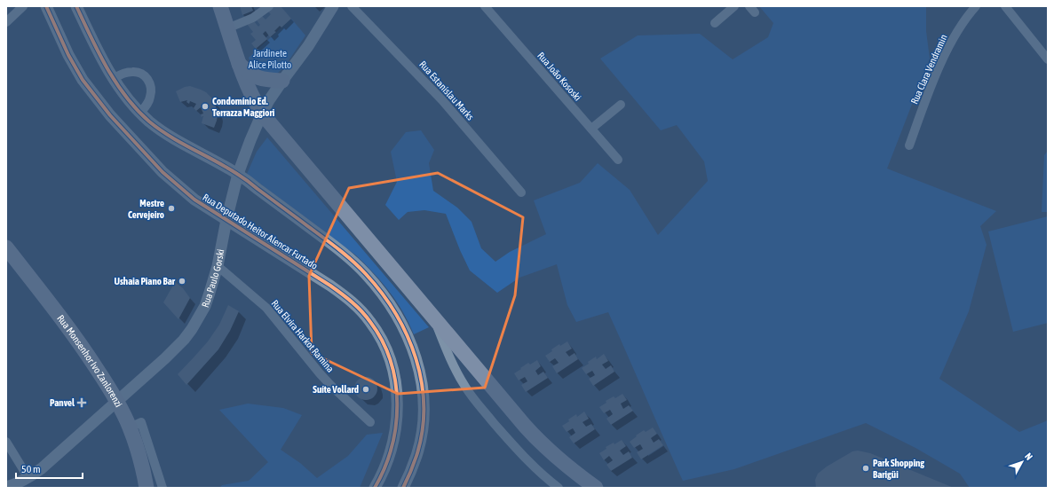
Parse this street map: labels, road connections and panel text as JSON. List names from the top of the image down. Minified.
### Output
{"streets":{"main road":["Rua Monsenhor Ivo Zanlorenzi"],"street":["Rua Clara Vendramin","Rua João Kososki","Rua Estanislau Marks","Rua Deputado Heitor Alencar Furtado","Rua Paulo Gorski","Rua Elvira Harkot Ramina"]},"crossings":[["Rua Deputado Heitor Alencar Furtado","Rua Paulo Gorski"],["Rua Paulo Gorski","Rua Elvira Harkot Ramina"],["Rua Paulo Gorski","Rua Monsenhor Ivo Zanlorenzi"]],"parks":["Jardinete Alice Pilotto"],"places":{"other":["Condomínio Ed. Terrazza Maggiori","Mestre Cervejeiro","Ushaia Piano Bar","Suíte Vollard","Park Shopping Barigüi"],"health":["Panvel"]},"scale_bar":"50 m","north":"top right"}
